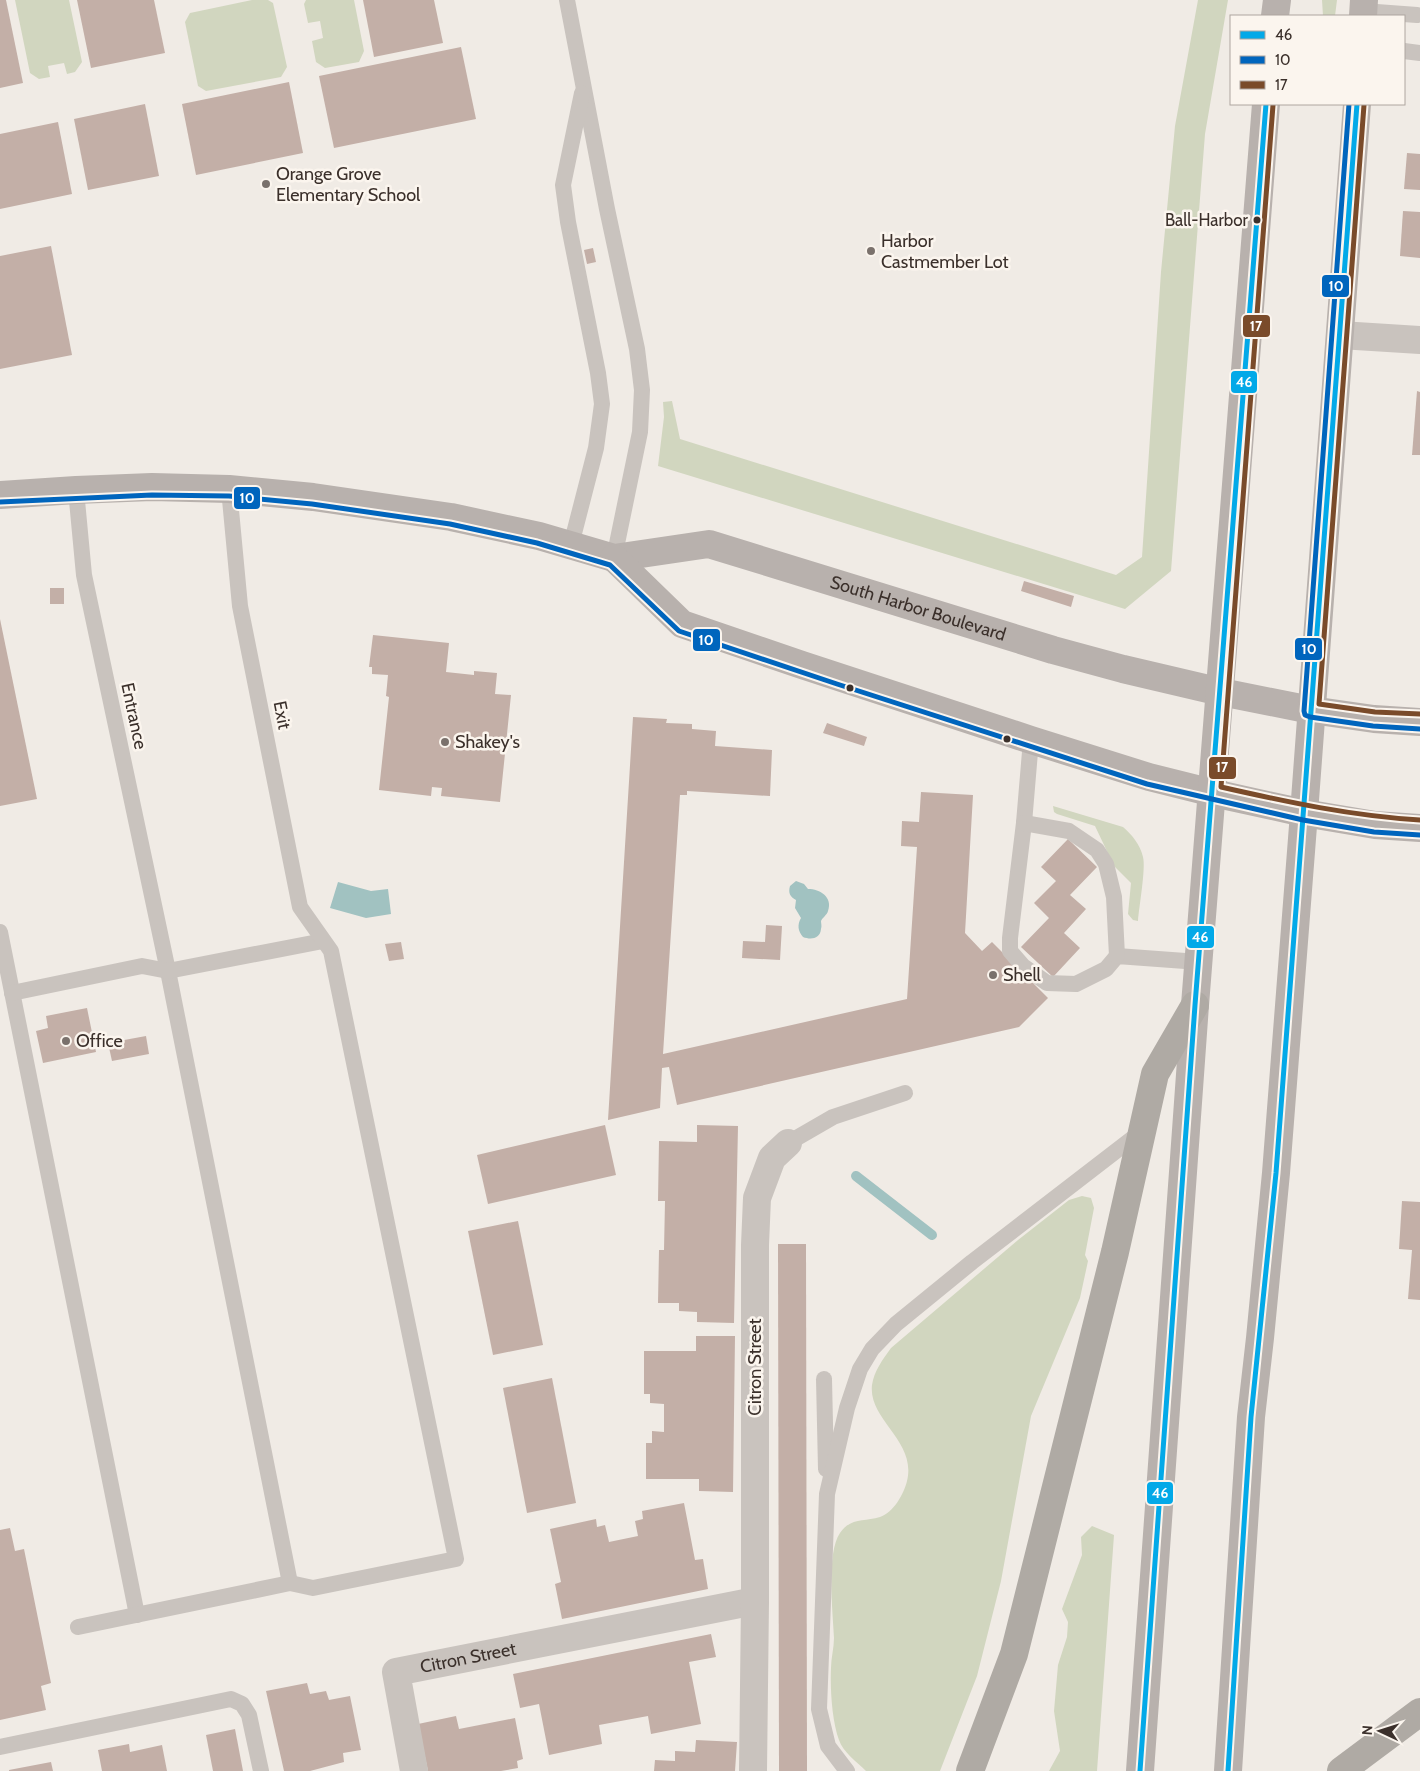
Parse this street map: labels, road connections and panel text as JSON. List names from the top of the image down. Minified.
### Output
{"streets":{"main road":["South Harbor Boulevard"],"street":["Citron Street"],"lane":["Exit","Entrance"]},"crossings":[["South Harbor Boulevard","Exit"],["South Harbor Boulevard","Entrance"],["Exit","Entrance"]],"places":["Orange Grove Elementary School","Ball-Harbor","Harbor Castmember Lot","Shakey's","Shell","Office"],"lines":["transit line 46","transit line 10","transit line 17"],"legend":["46","10","17"],"north":"left"}
